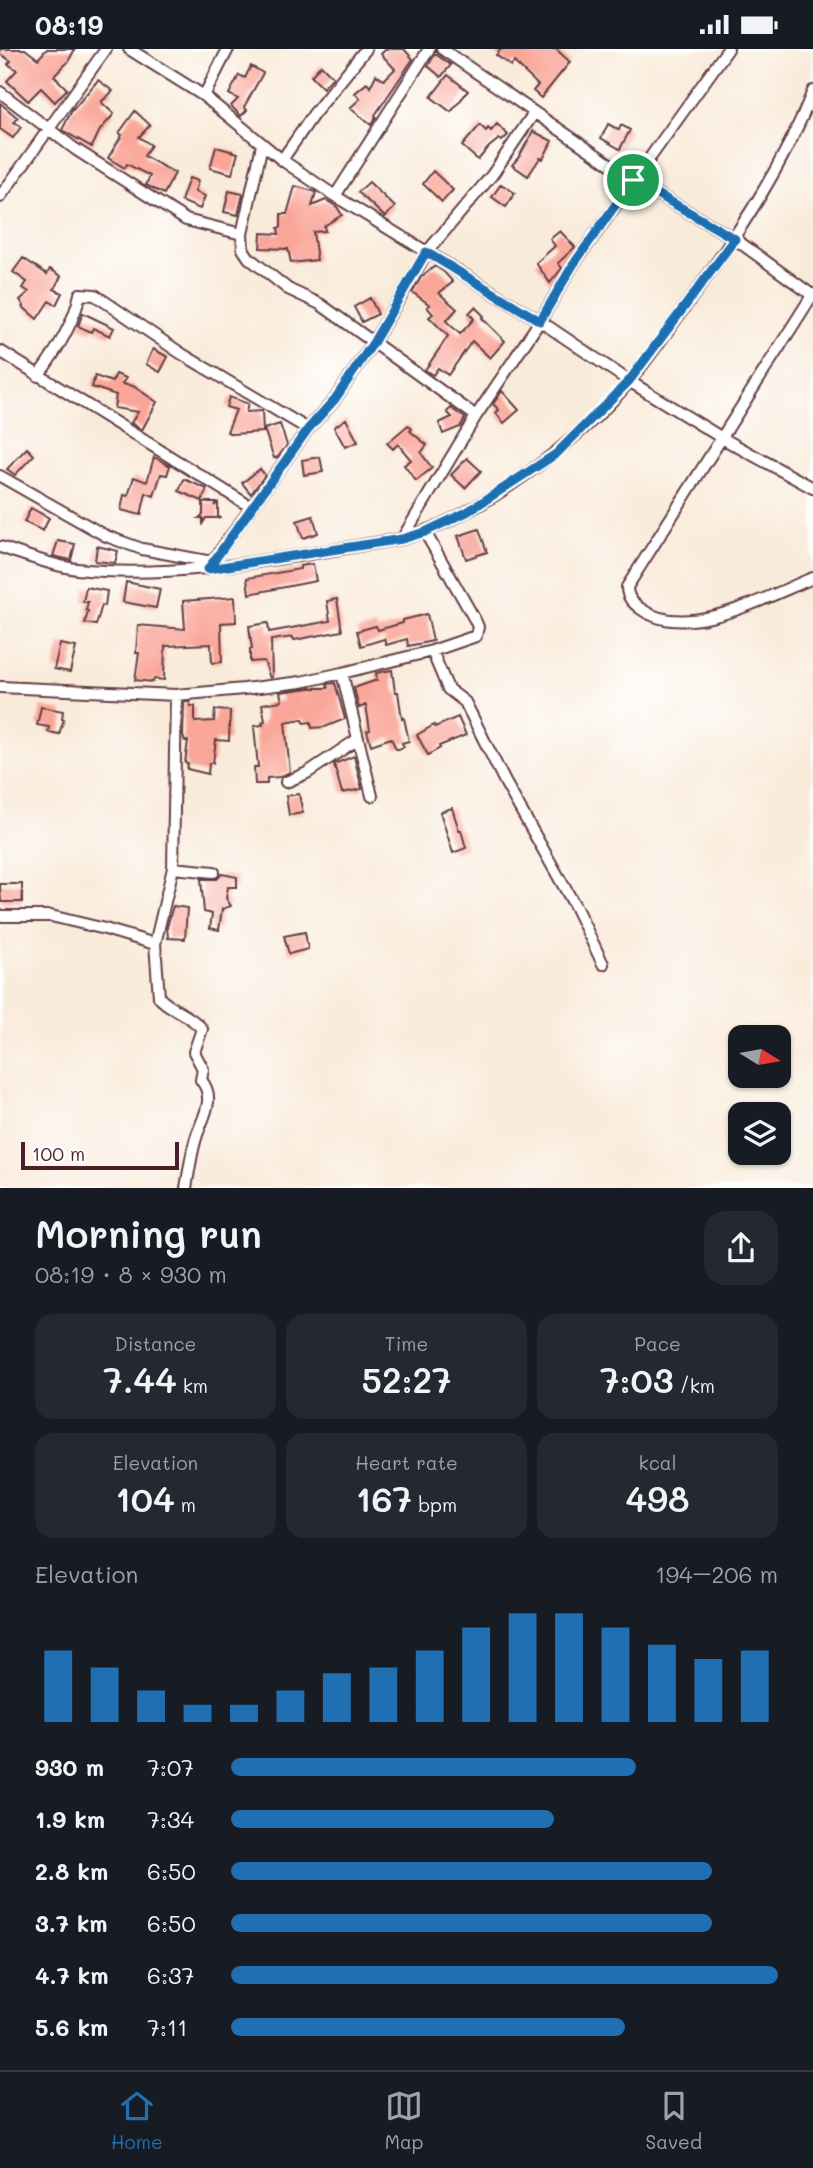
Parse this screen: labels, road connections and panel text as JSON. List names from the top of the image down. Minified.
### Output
{"scale_bar":"100 m","north":"right","page":{"status":"08:19","scale":"100 m","heading":["Morning run","08:19 · 8 × 930 m"],"stats":[["Distance","7.44 km"],["Time","52:27"],["Pace","7:03 /km"],["Elevation","104 m"],["Heart rate","167 bpm"],["kcal","498"]],"chart":["Elevation","194–206 m"],"list":[{"name":"930 m","note":"7:07"},{"name":"1.9 km","note":"7:34"},{"name":"2.8 km","note":"6:50"},{"name":"3.7 km","note":"6:50"},{"name":"4.7 km","note":"6:37"},{"name":"5.6 km","note":"7:11"}],"tabs":["Home","Map","Saved"]}}
